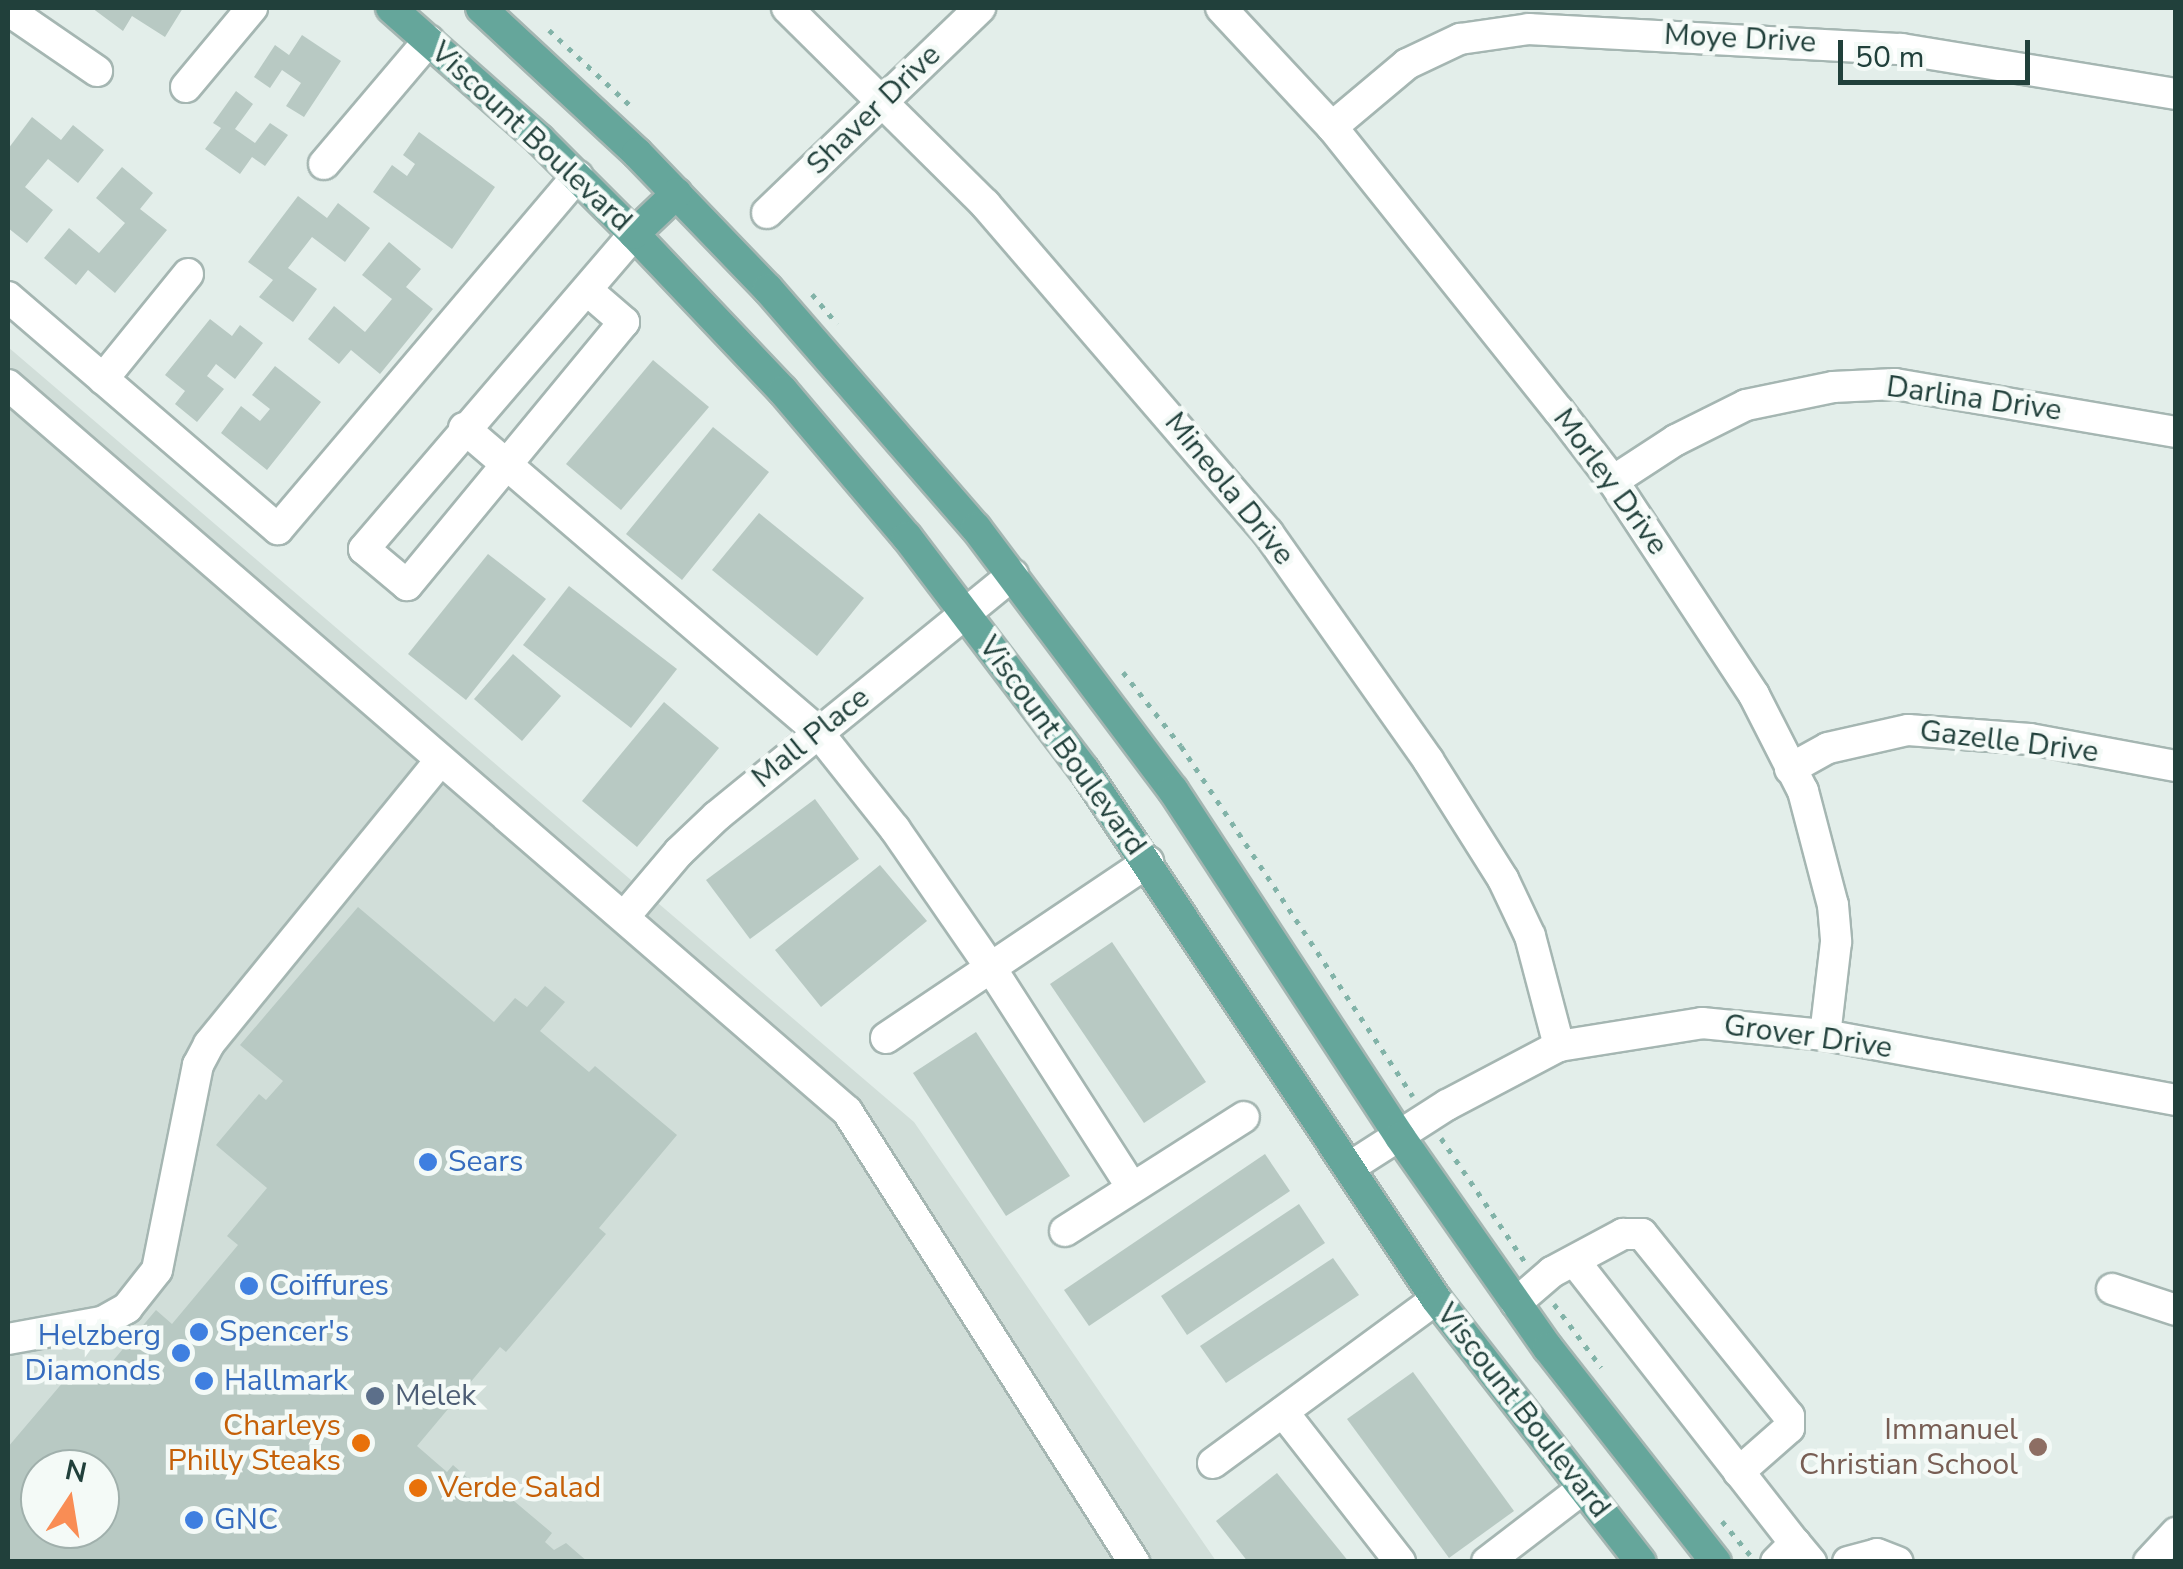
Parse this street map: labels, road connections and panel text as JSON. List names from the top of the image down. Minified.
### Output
{"streets":{"main road":["Viscount Boulevard"],"street":["Moye Drive","Shaver Drive","Darlina Drive","Morley Drive","Mineola Drive","Mall Place","Gazelle Drive","Grover Drive"]},"crossings":[["Moye Drive","Morley Drive"],["Shaver Drive","Mineola Drive"],["Viscount Boulevard","Mall Place"],["Viscount Boulevard","Grover Drive"],["Darlina Drive","Morley Drive"],["Morley Drive","Gazelle Drive"],["Morley Drive","Grover Drive"],["Mineola Drive","Grover Drive"]],"places":["Sears","Coiffures","Spencer's","Helzberg Diamonds","Hallmark","Melek","Charleys Philly Steaks","Immanuel Christian School","Verde Salad","GNC"],"scale_bar":"50 m","north":"top"}
